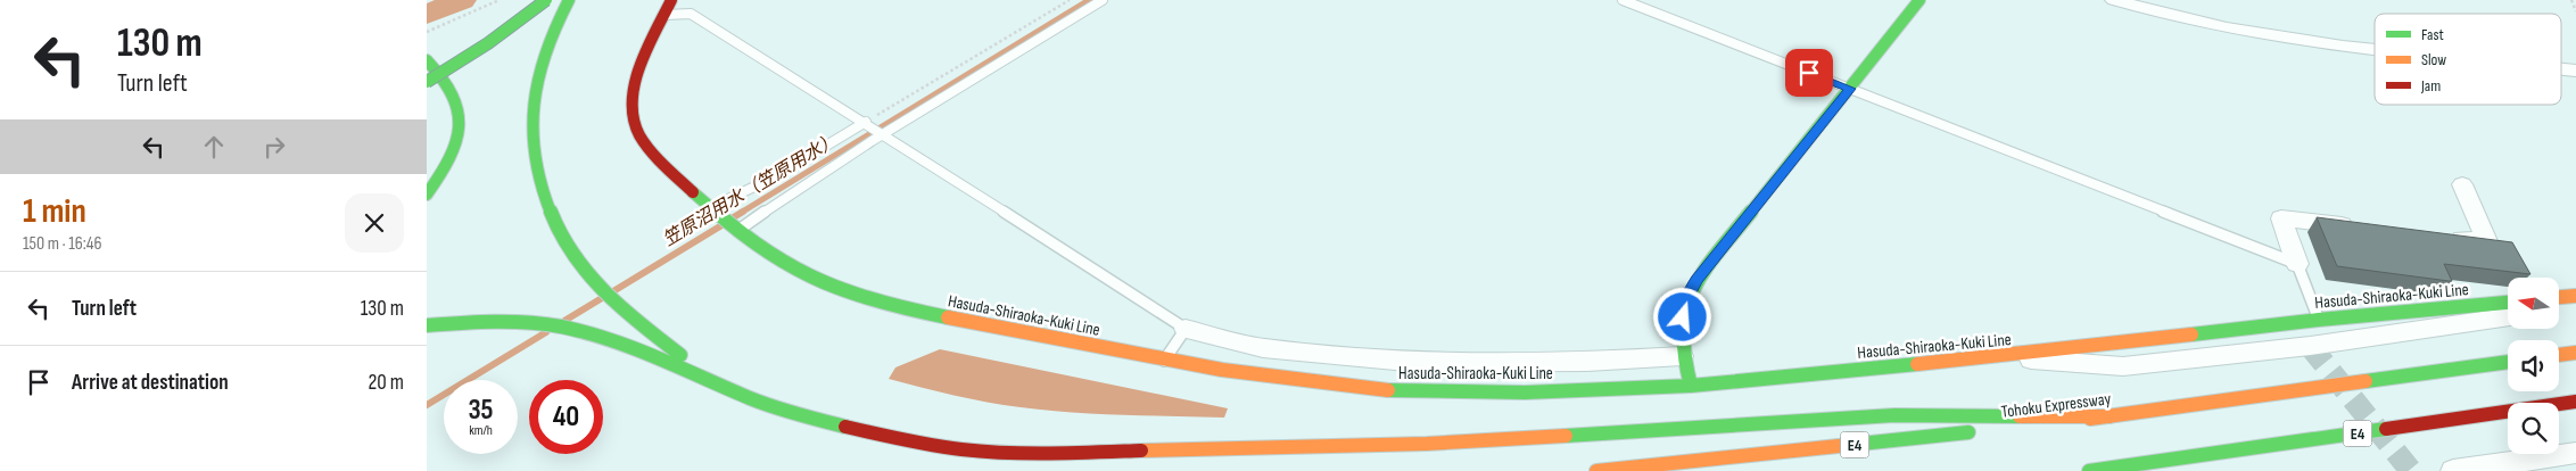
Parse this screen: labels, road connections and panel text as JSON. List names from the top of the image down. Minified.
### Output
{"streets":{"main road":["Hasuda-Shiraoka-Kuki Line","Tohoku Expressway","E4"]},"water":["笠原沼用水（笠原用水）"],"legend":["Fast","Slow","Jam"],"north":"left","page":{"turn":["130 m","Turn left"],"heading":["1 min","150 m · 16:46"],"list":[{"name":"Turn left","value":"130 m"},{"name":"Arrive at destination","value":"20 m"}],"speed":"35 km/h","limit":"40"}}
